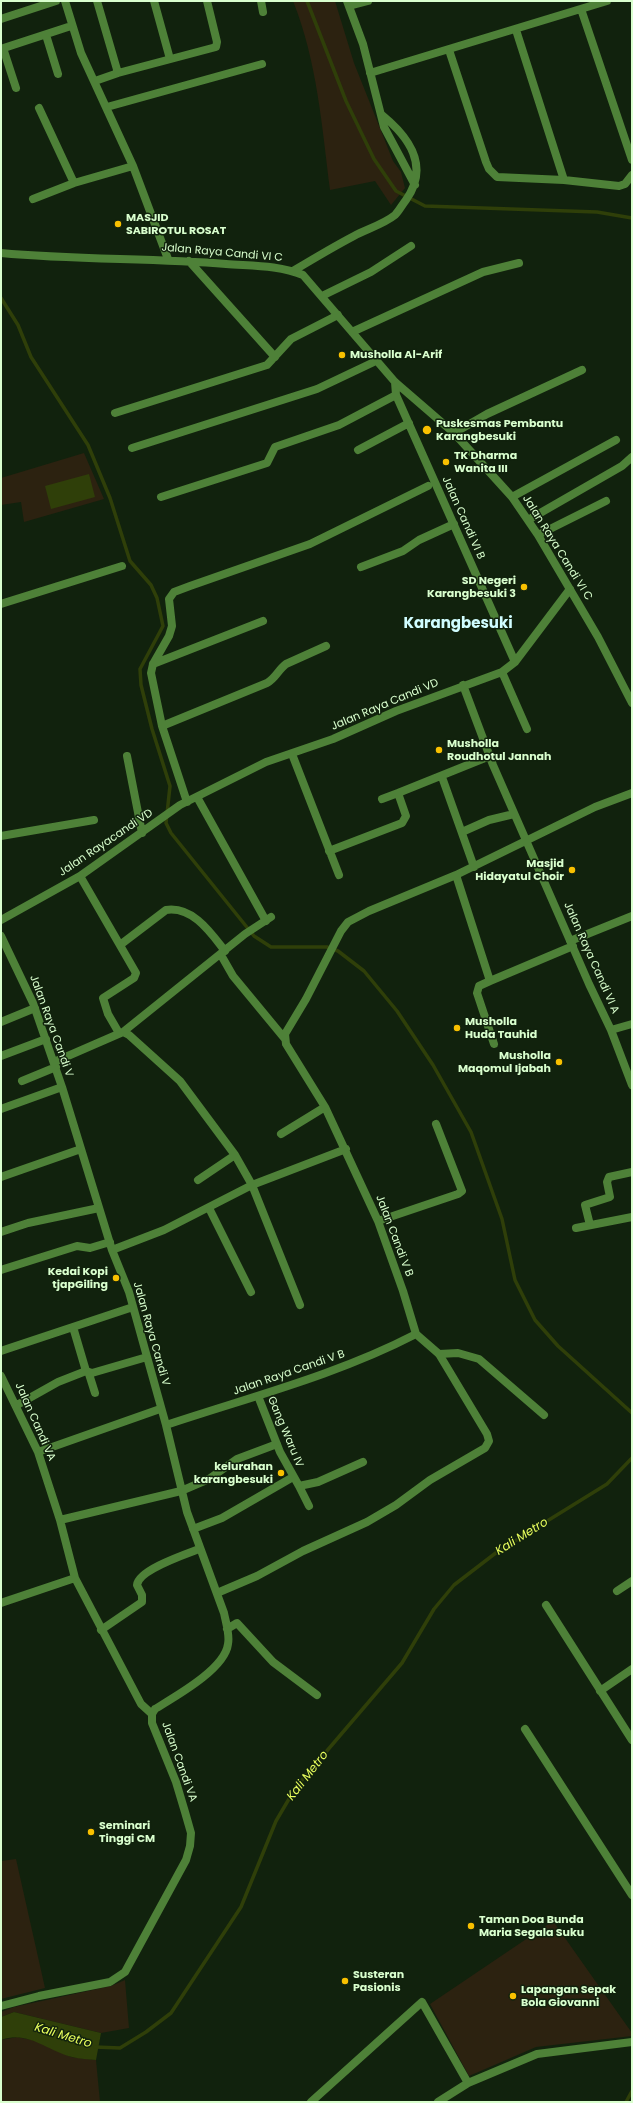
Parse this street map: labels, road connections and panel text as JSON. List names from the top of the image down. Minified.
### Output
{"streets":{"street":["Jalan Raya Candi VI C","Jalan Candi VI B","Jalan Raya Candi VD","Jalan Rayacandi VD","Jalan Raya Candi VI A","Jalan Raya Candi V","Jalan Candi V B","Jalan Raya Candi V B","Jalan Candi VA","Gang Waru IV"]},"crossings":[["Jalan Raya Candi VI C","Jalan Candi VI B"],["Jalan Raya Candi VI C","Jalan Raya Candi VD"],["Jalan Candi VI B","Jalan Raya Candi VD"],["Jalan Raya Candi VD","Jalan Rayacandi VD"],["Jalan Raya Candi VD","Jalan Raya Candi VI A"],["Jalan Raya Candi V","Jalan Raya Candi V B"],["Jalan Raya Candi V","Jalan Candi VA"],["Jalan Candi V B","Jalan Raya Candi V B"],["Jalan Raya Candi V B","Gang Waru IV"]],"districts":["Karangbesuki"],"water":["Kali Metro"],"places":["MASJID SABIROTUL ROSAT","Musholla Al-Arif","Puskesmas Pembantu Karangbesuki","TK Dharma Wanita III","SD Negeri Karangbesuki 3","Musholla Roudhotul Jannah","Masjid Hidayatul Choir","Musholla Huda Tauhid","Musholla Maqomul Ijabah","Kedai Kopi tjapGiling","kelurahan karangbesuki","Seminari Tinggi CM","Taman Doa Bunda Maria Segala Suku","Susteran Pasionis","Lapangan Sepak Bola Giovanni"]}
